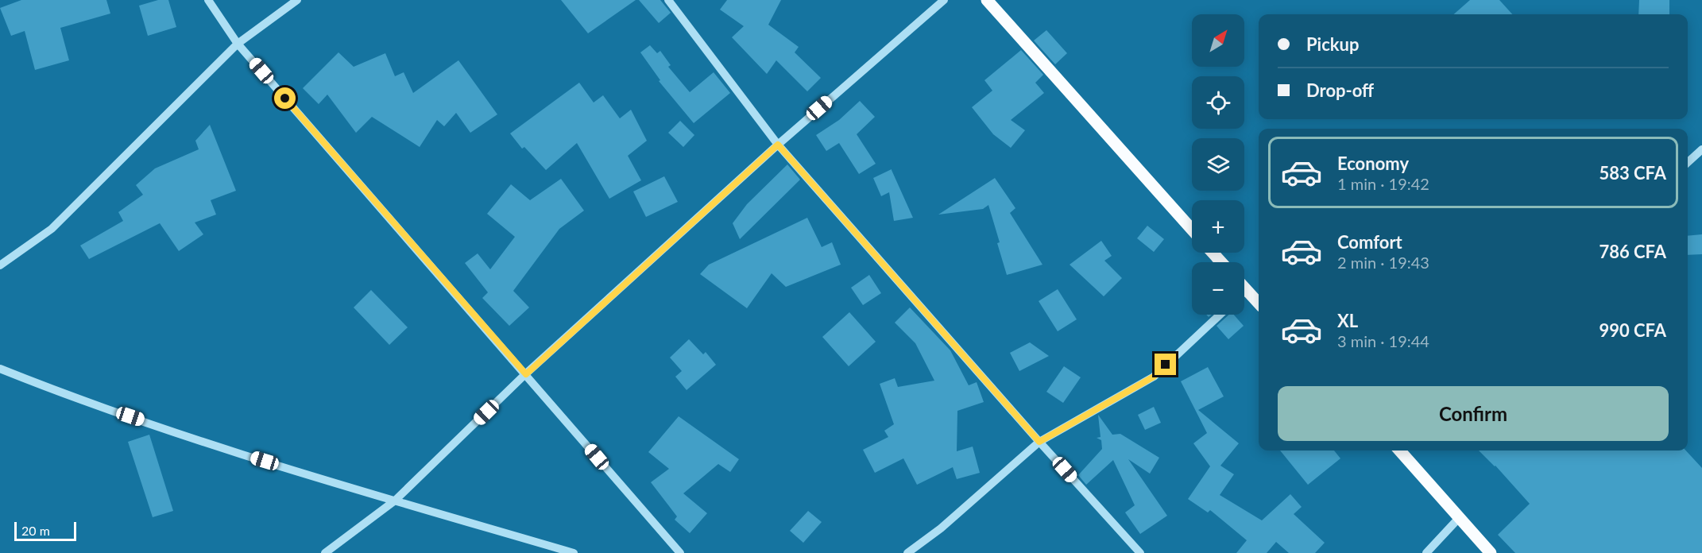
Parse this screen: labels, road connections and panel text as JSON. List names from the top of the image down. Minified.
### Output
{"scale_bar":"20 m","north":"top right","page":{"map_buttons":["+","−"],"banner":["Pickup","Drop-off"],"list":[{"name":"Economy","note":"1 min · 19:42","value":"583 CFA"},{"name":"Comfort","note":"2 min · 19:43","value":"786 CFA"},{"name":"XL","note":"3 min · 19:44","value":"990 CFA"}],"buttons":"Confirm","scale":"20 m"}}
